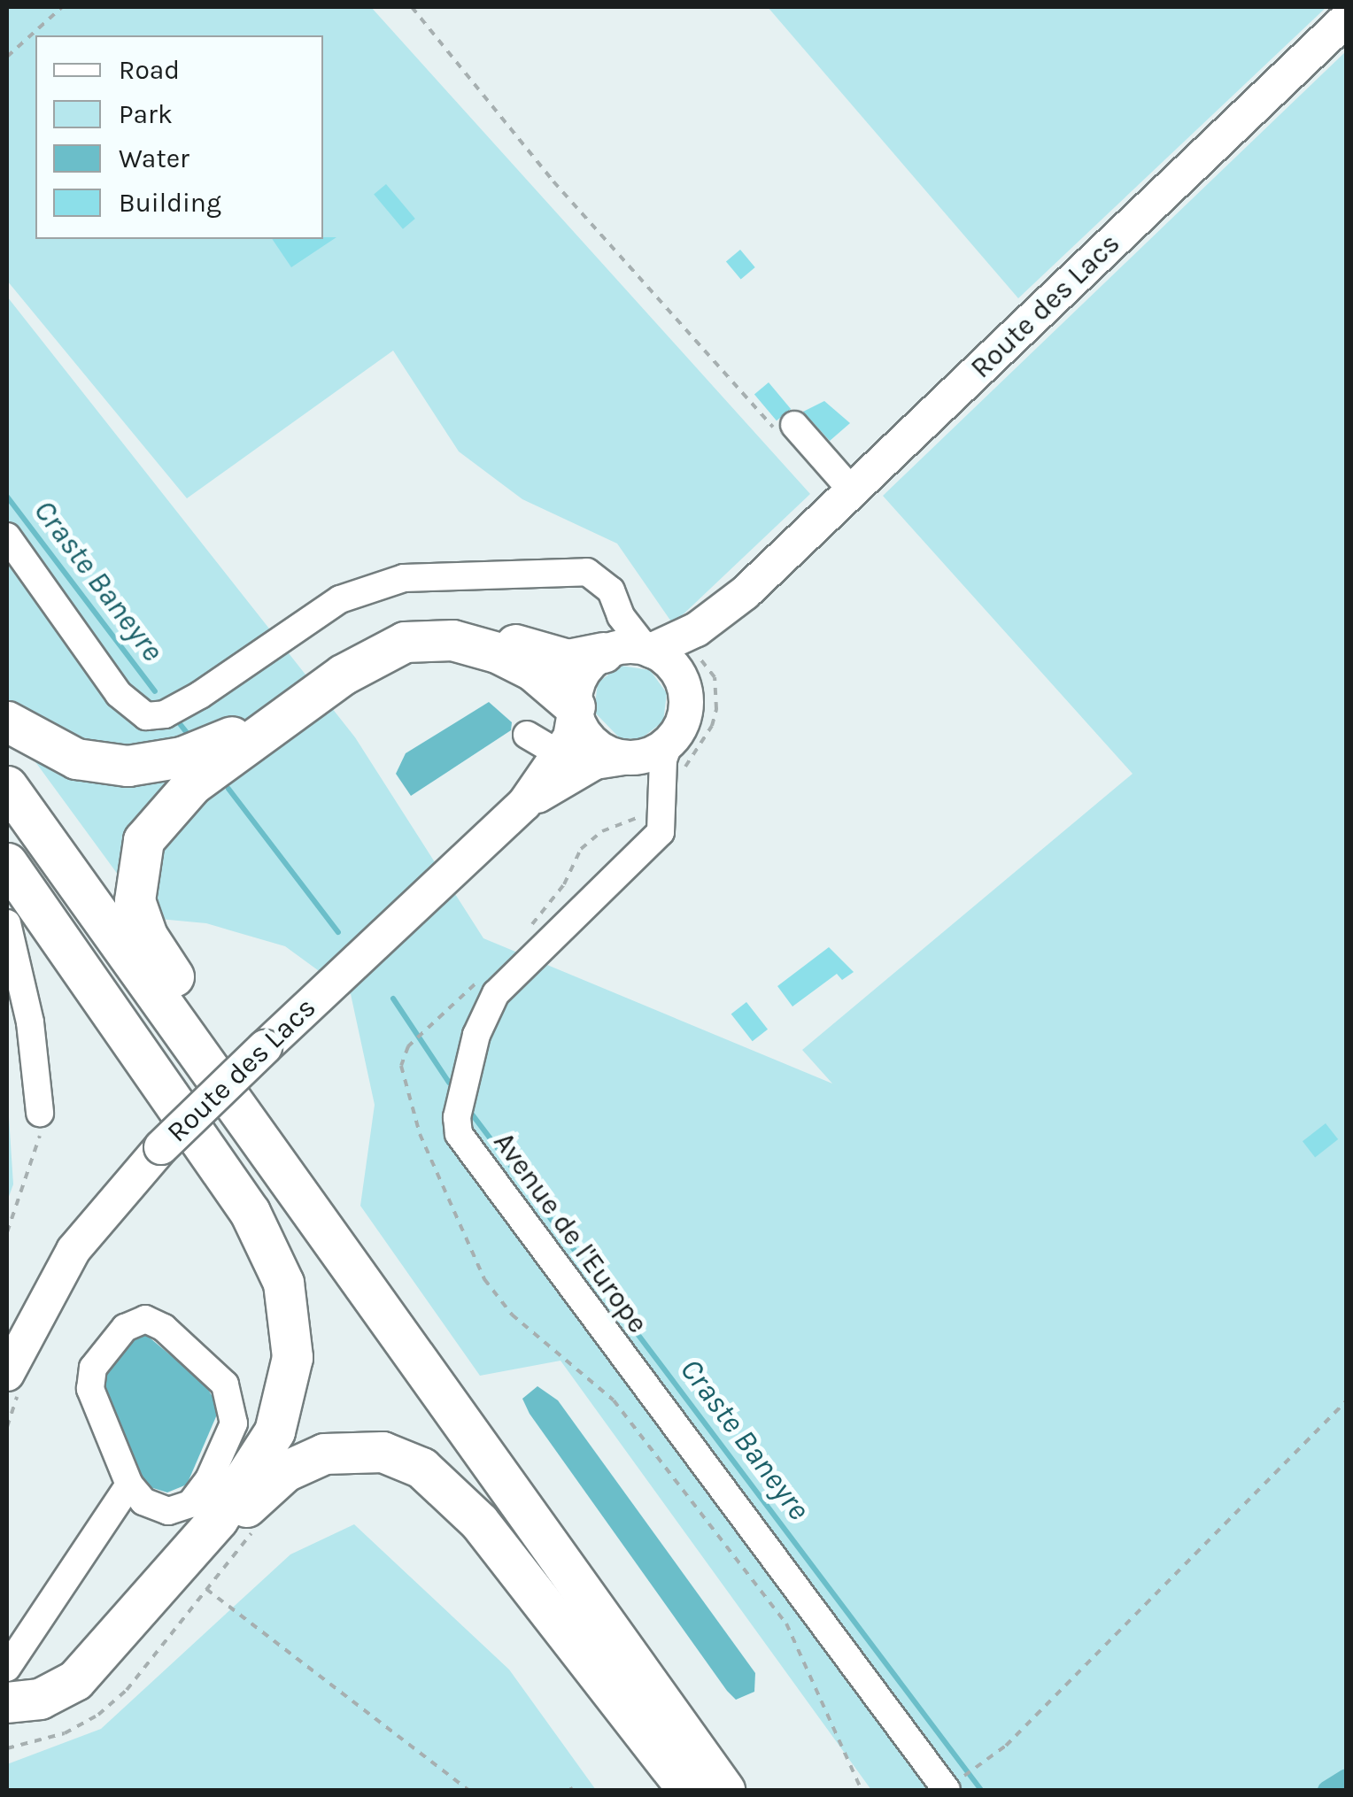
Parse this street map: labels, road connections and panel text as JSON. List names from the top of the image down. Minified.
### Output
{"streets":{"main road":["Route des Lacs"],"street":["Avenue de l'Europe"]},"crossings":[["Route des Lacs","Avenue de l'Europe"]],"water":["Craste Baneyre"],"legend":["Road","Park","Water","Building"]}
